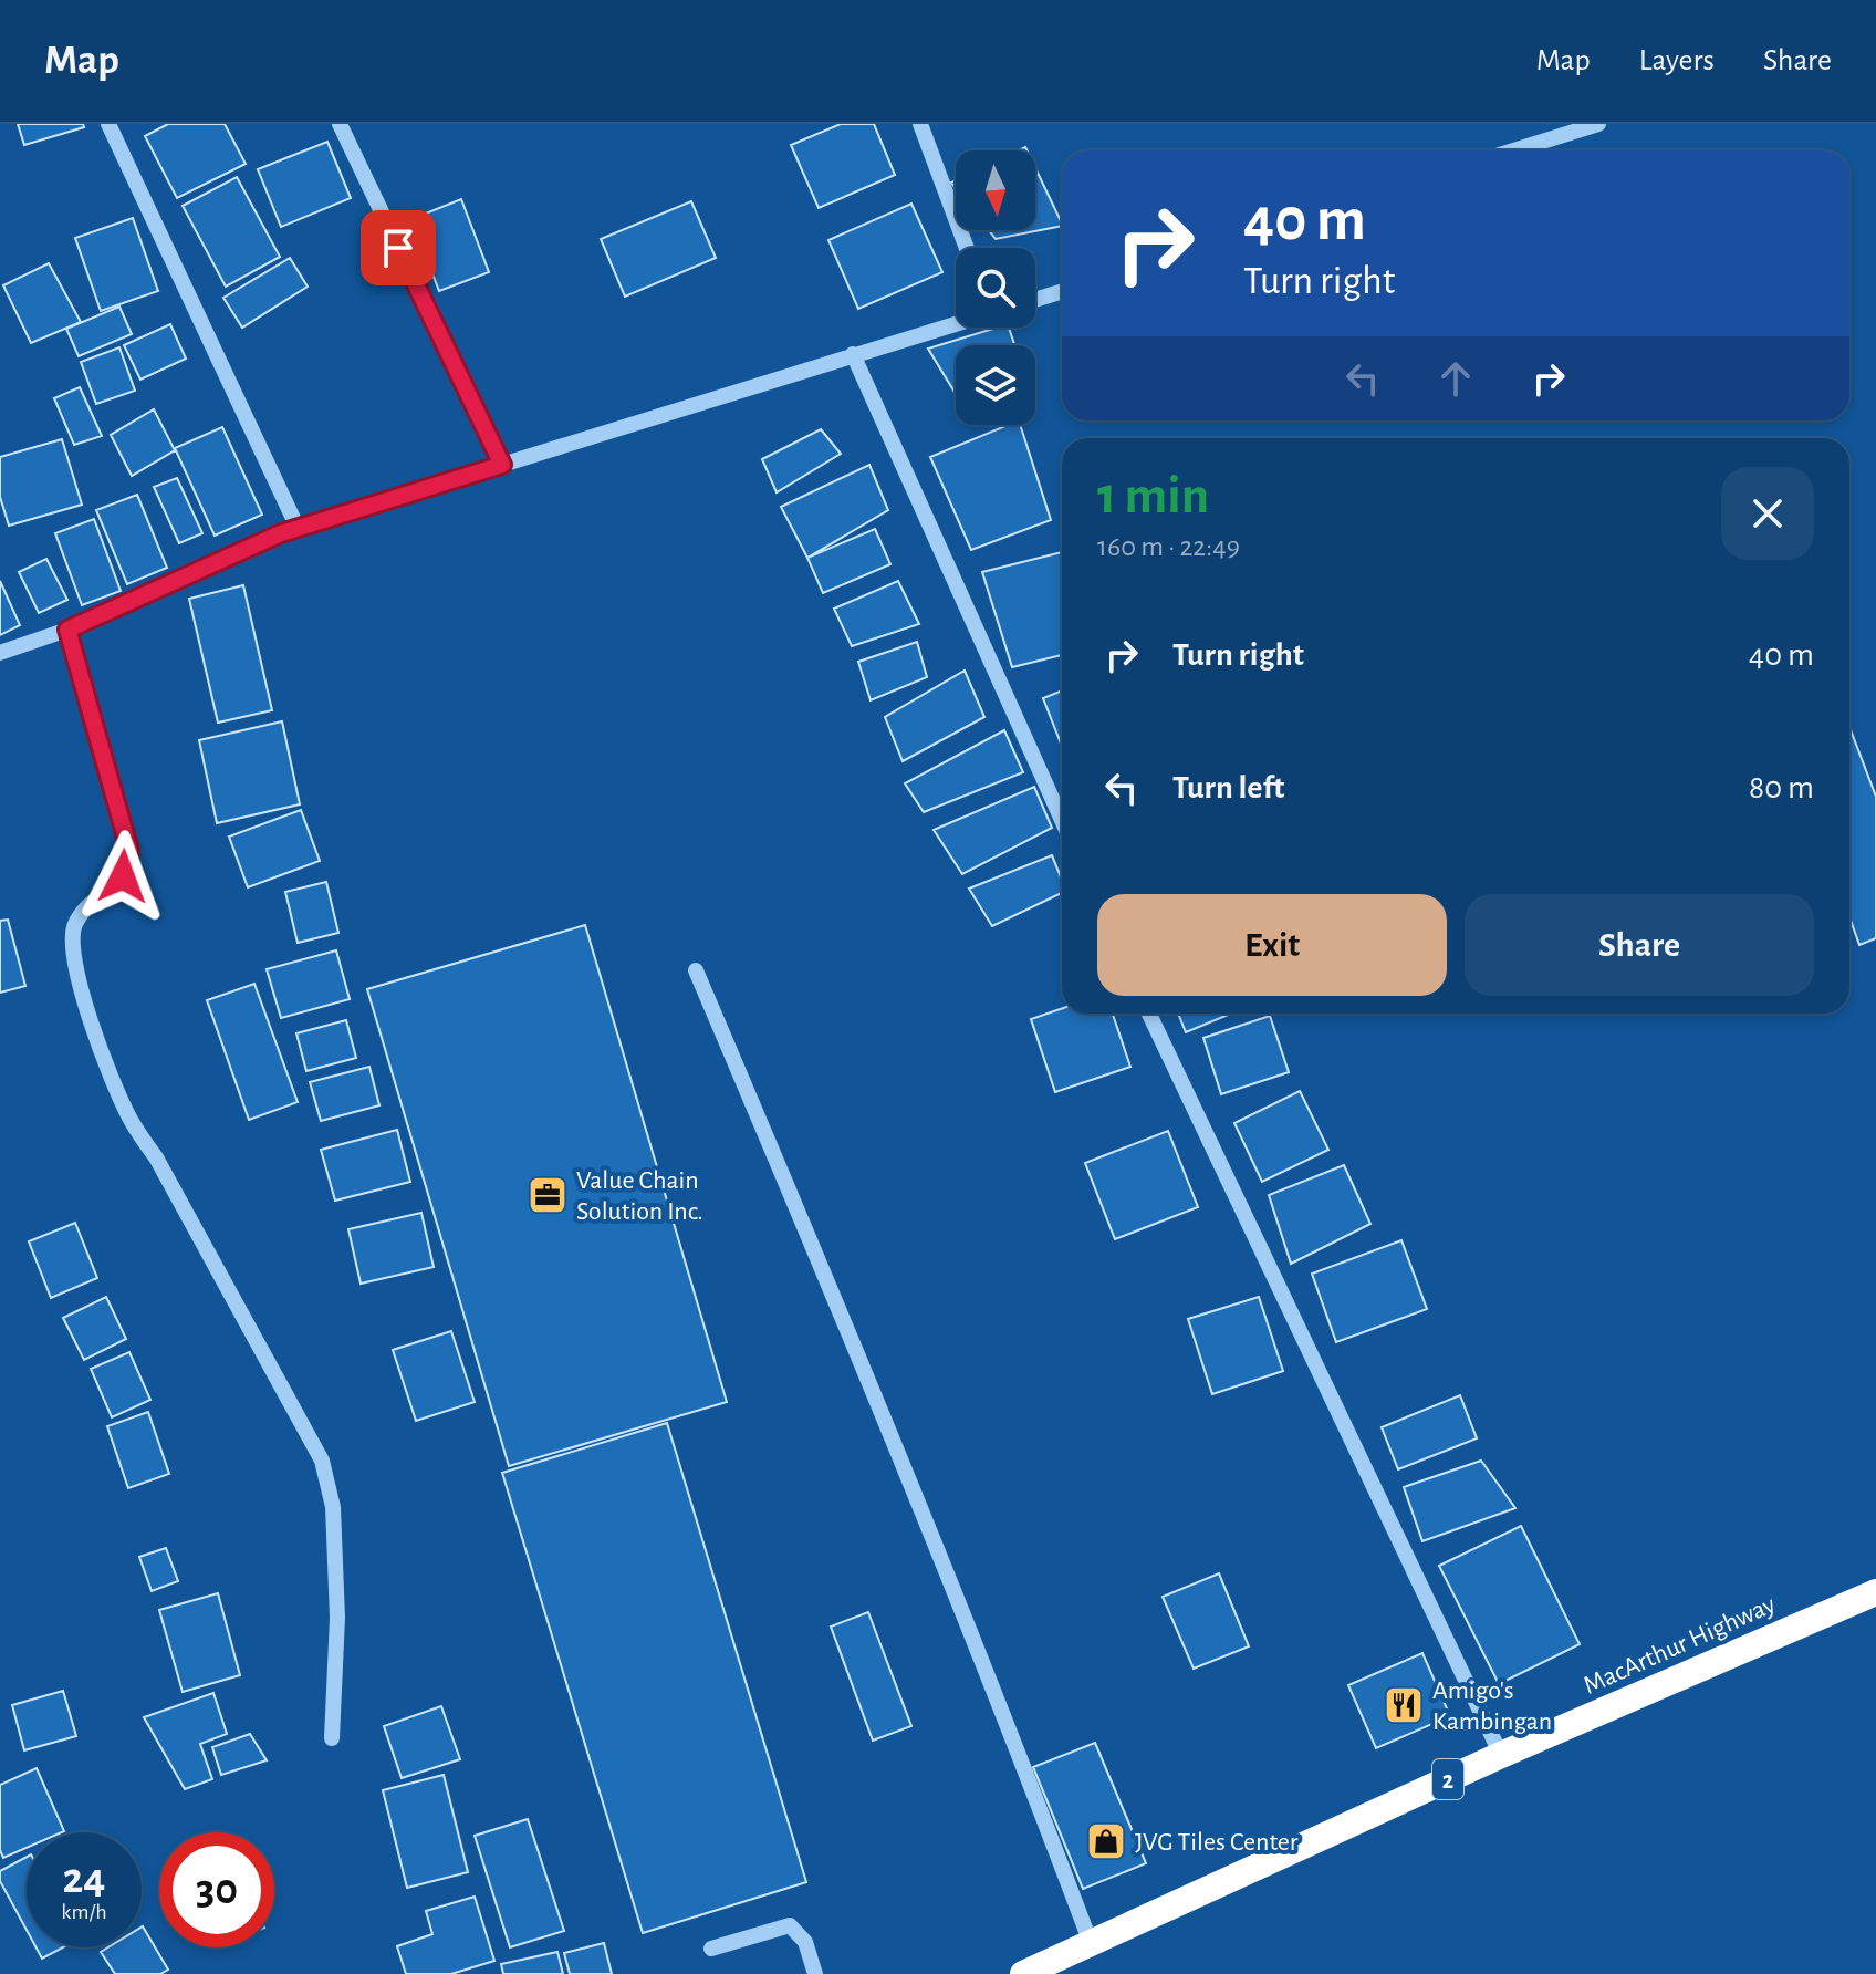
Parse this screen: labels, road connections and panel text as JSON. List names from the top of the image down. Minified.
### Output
{"streets":{"highway":["MacArthur Highway","2"]},"places":{"office":["Value Chain Solution Inc."],"restaurant":["Amigo's Kambingan"],"shop":["JVG Tiles Center"]},"north":"bottom","page":{"header":"Map","nav":["Map","Layers","Share"],"turn":["40 m","Turn right"],"heading":["1 min","160 m · 22:49"],"list":[{"name":"Turn right","value":"40 m"},{"name":"Turn left","value":"80 m"}],"buttons":["Exit","Share"],"speed":"24 km/h","limit":"30"}}
